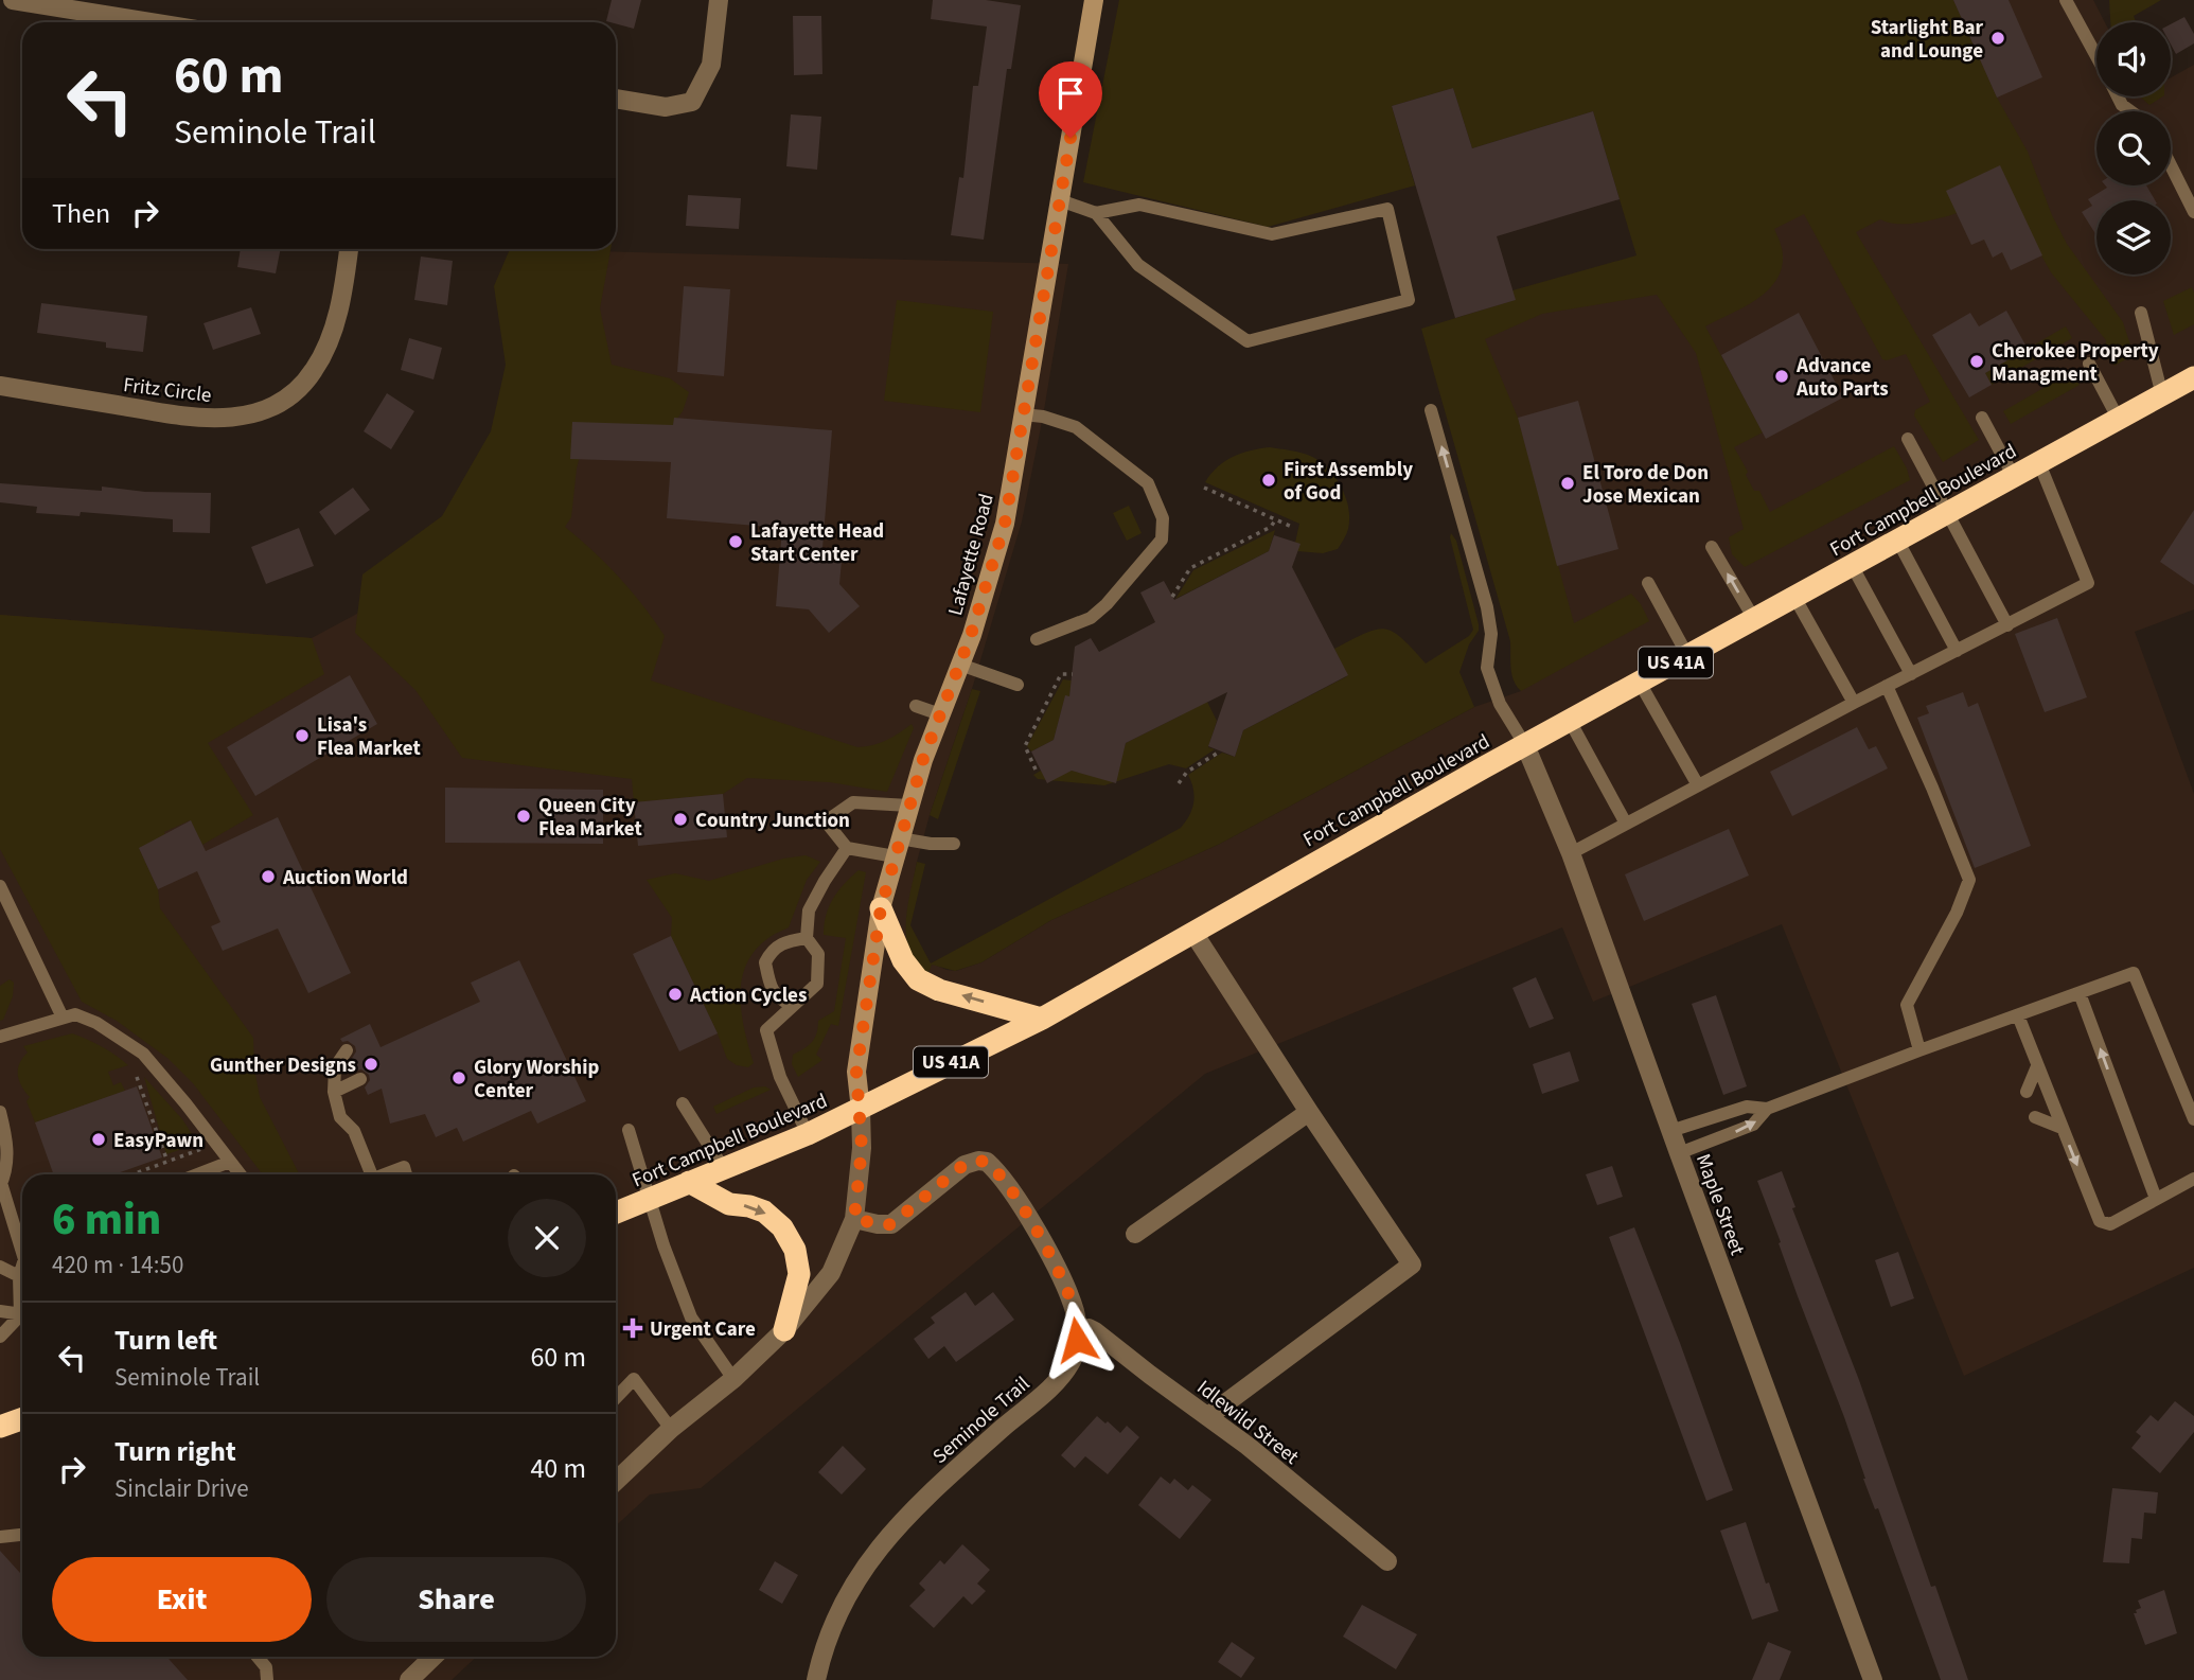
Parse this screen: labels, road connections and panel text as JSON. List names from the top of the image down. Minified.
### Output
{"streets":{"highway":["Fort Campbell Boulevard","US 41A"],"main road":["Lafayette Road"],"street":["Fritz Circle","Maple Street","Seminole Trail","Idlewild Street"]},"crossings":[["Fort Campbell Boulevard","Lafayette Road"],["Fort Campbell Boulevard","Maple Street"],["Seminole Trail","Idlewild Street"]],"places":{"other":["Starlight Bar and Lounge","Cherokee Property Managment","Advance Auto Parts","First Assembly of God","El Toro de Don Jose Mexican","Lafayette Head Start Center","Lisa's Flea Market","Queen City Flea Market","Country Junction","Auction World","Action Cycles","Gunther Designs","Glory Worship Center","EasyPawn"],"health":["Urgent Care"]},"page":{"turn":["60 m","Seminole Trail"],"then":"Then","heading":["6 min","420 m · 14:50"],"list":[{"name":"Turn left","note":"Seminole Trail","value":"60 m"},{"name":"Turn right","note":"Sinclair Drive","value":"40 m"}],"buttons":["Exit","Share"]}}
